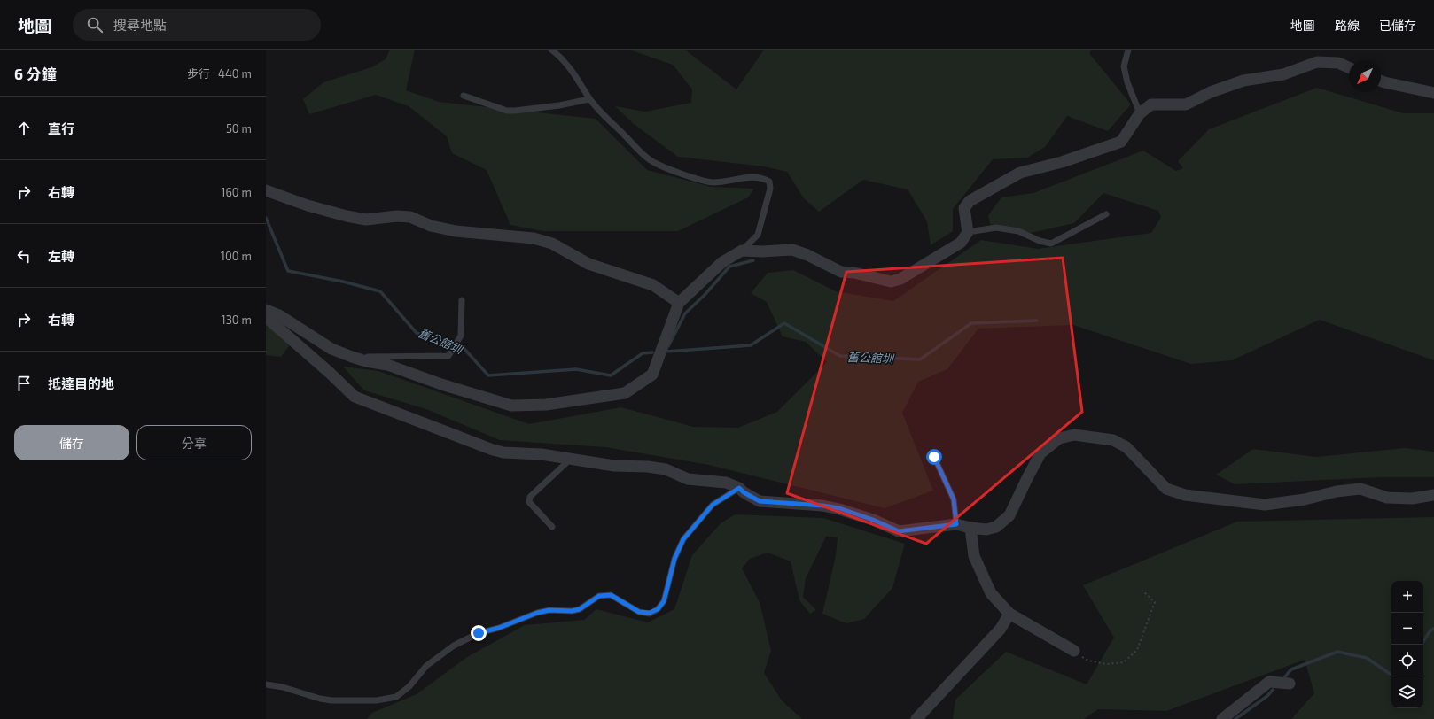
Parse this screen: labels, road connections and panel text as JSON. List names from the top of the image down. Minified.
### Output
{"water":["舊公館圳"],"north":"bottom left","page":{"header":"地圖","search":"搜尋地點","nav":["地圖","路線","已儲存"],"heading":["6 分鐘","步行 · 440 m"],"list":[["直行","50 m"],["右轉","160 m"],["左轉","100 m"],["右轉","130 m"],"抵達目的地"],"buttons":["儲存","分享"],"map_buttons":["+","−"]}}
